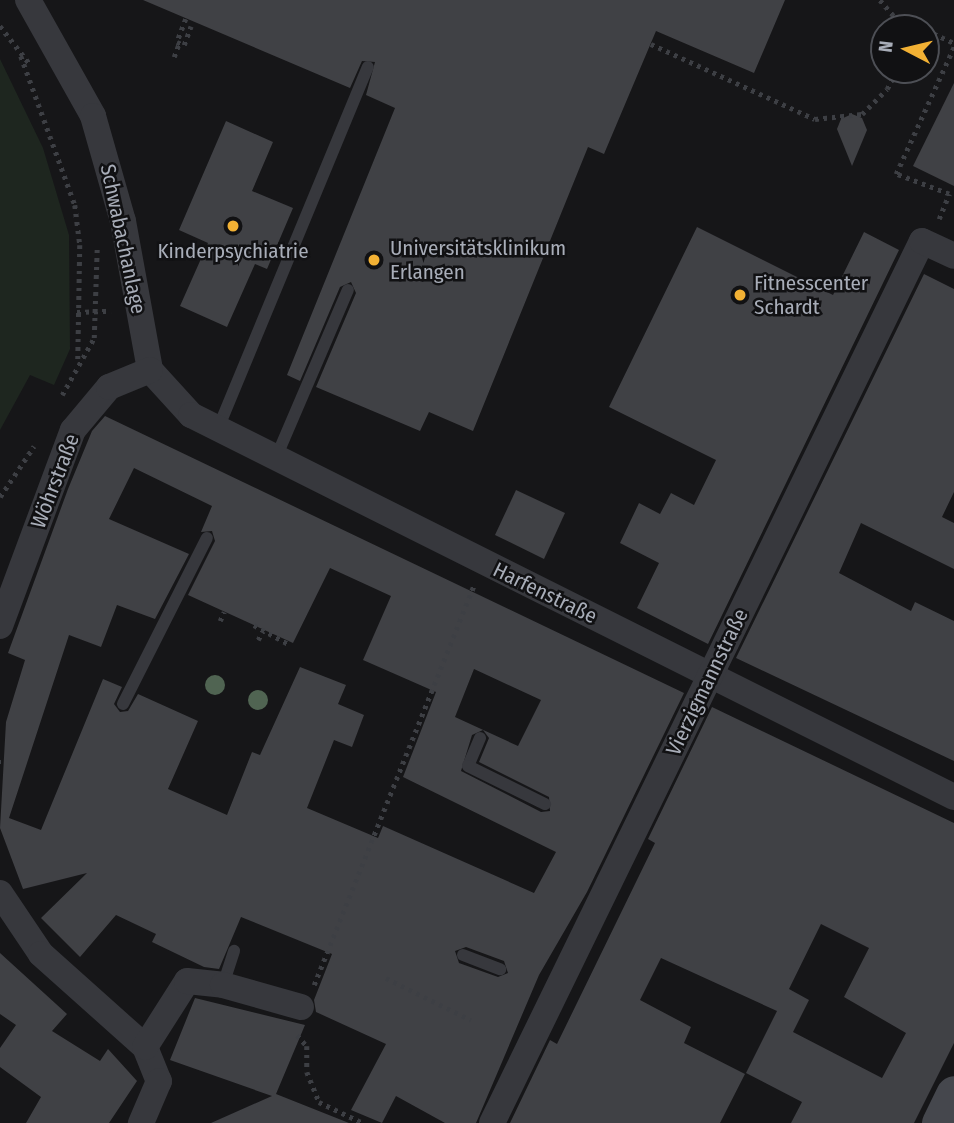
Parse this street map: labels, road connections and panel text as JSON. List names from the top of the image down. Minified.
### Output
{"streets":{"street":["Schwabachanlage","Wöhrstraße","Harfenstraße","Vierzigmannstraße"]},"crossings":[["Schwabachanlage","Wöhrstraße"],["Schwabachanlage","Harfenstraße"],["Wöhrstraße","Harfenstraße"],["Harfenstraße","Vierzigmannstraße"]],"places":["Kinderpsychiatrie","Universitätsklinikum Erlangen","Fitnesscenter Schardt"],"north":"left"}
